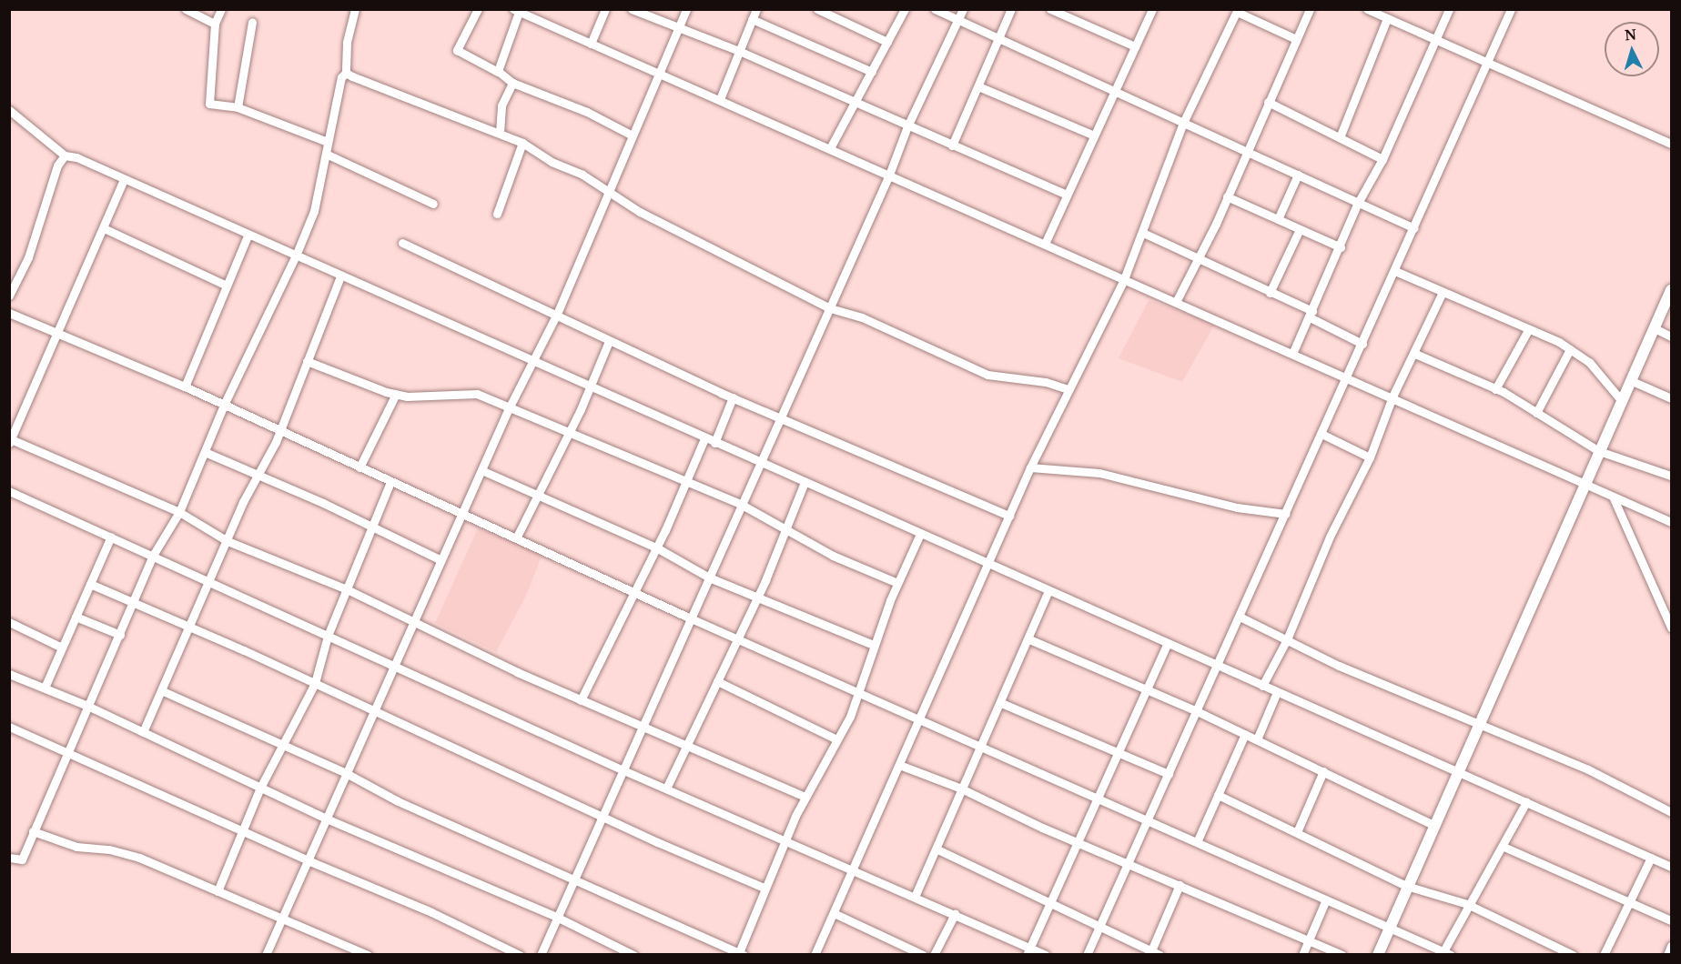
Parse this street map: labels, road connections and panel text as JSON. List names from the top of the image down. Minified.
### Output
{"north":"top"}
